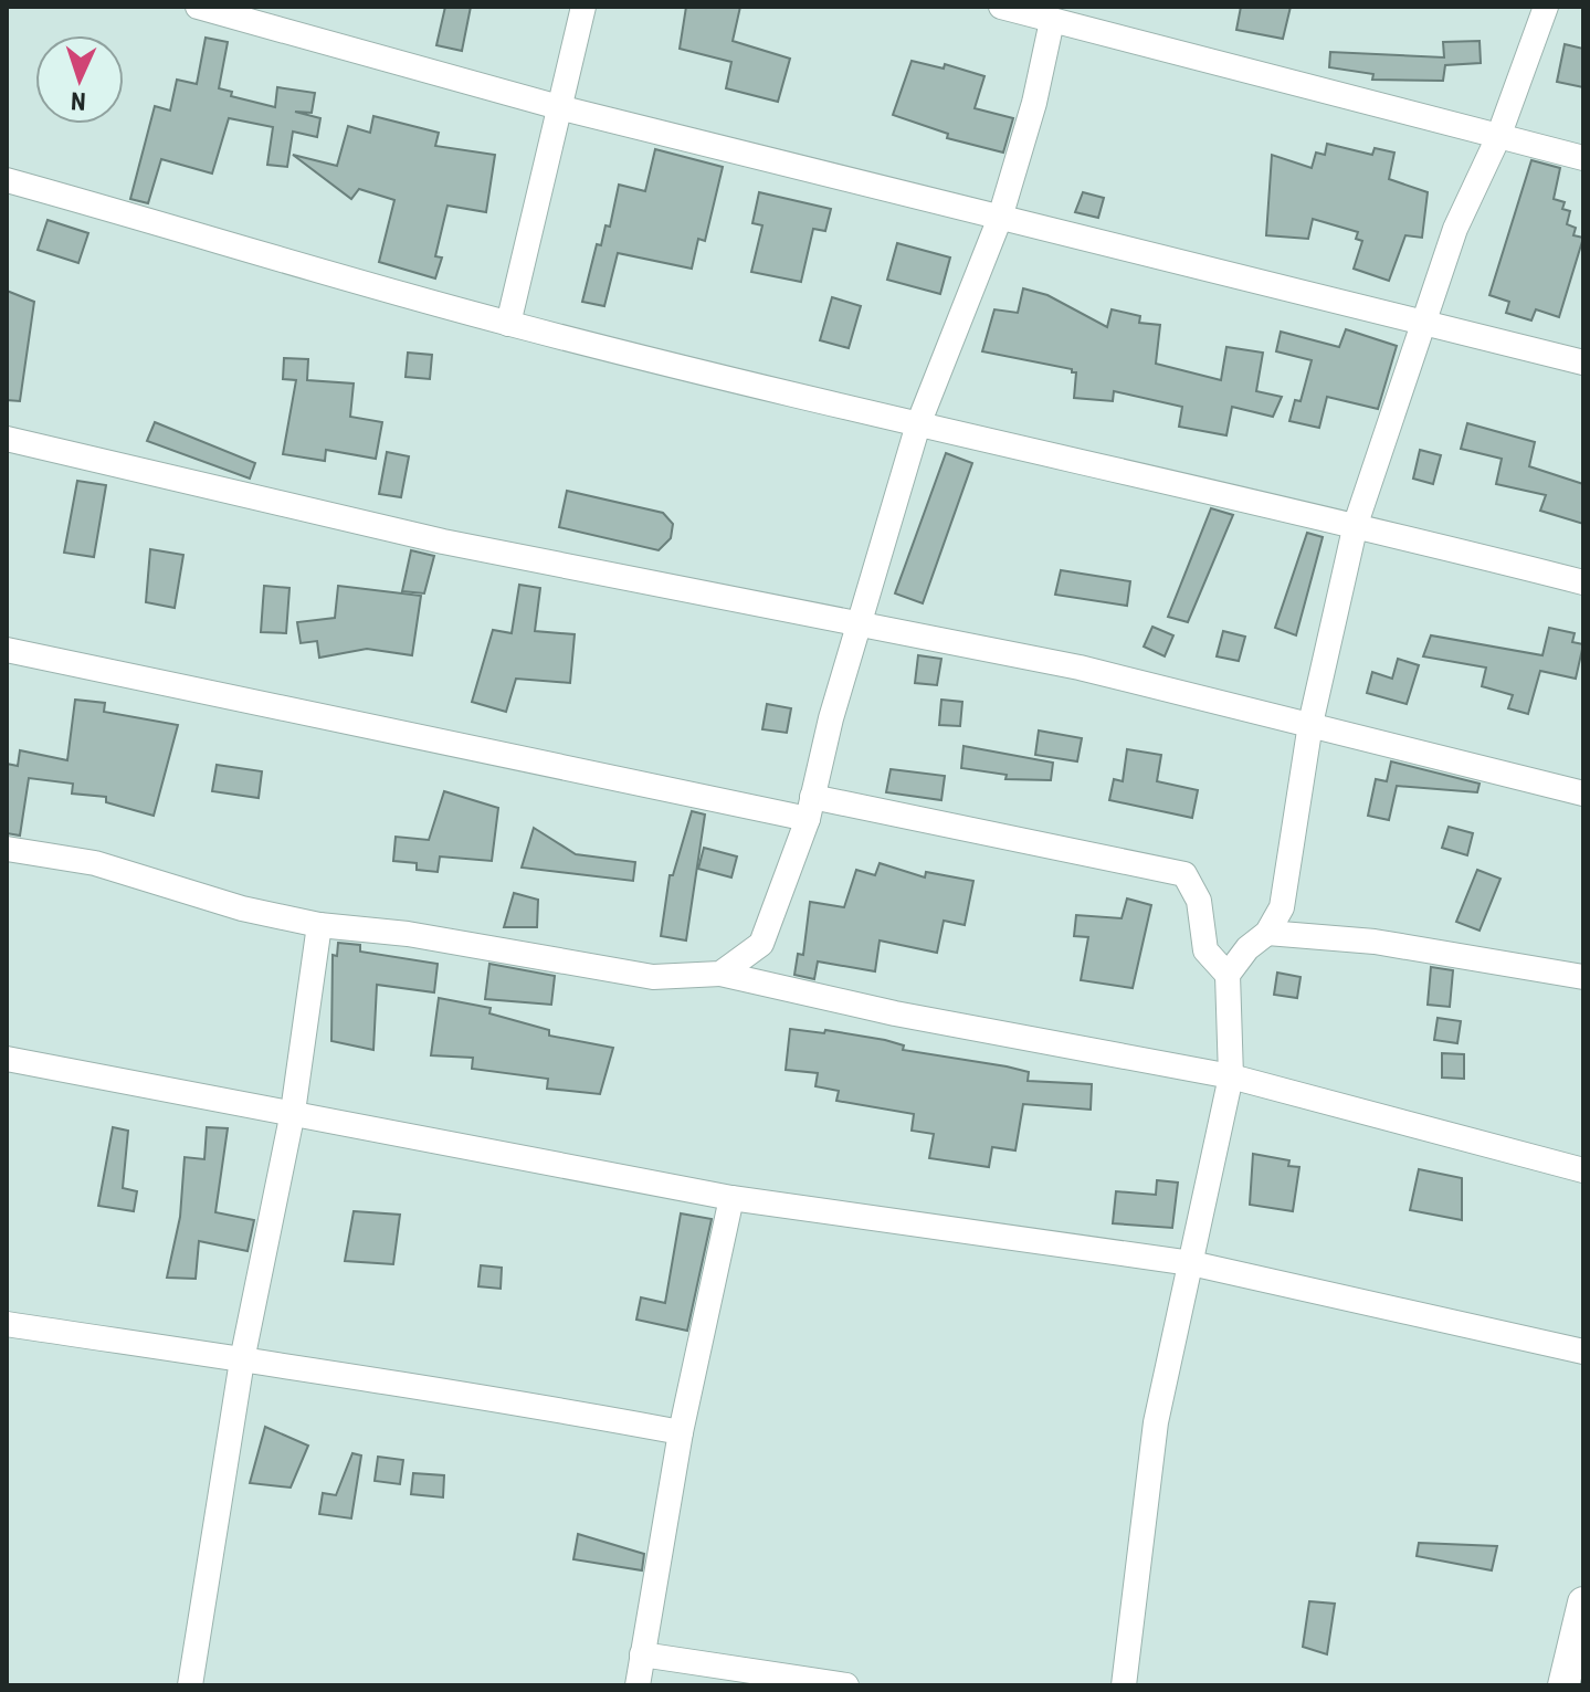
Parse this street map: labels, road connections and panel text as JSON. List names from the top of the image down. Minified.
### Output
{"north":"bottom"}
